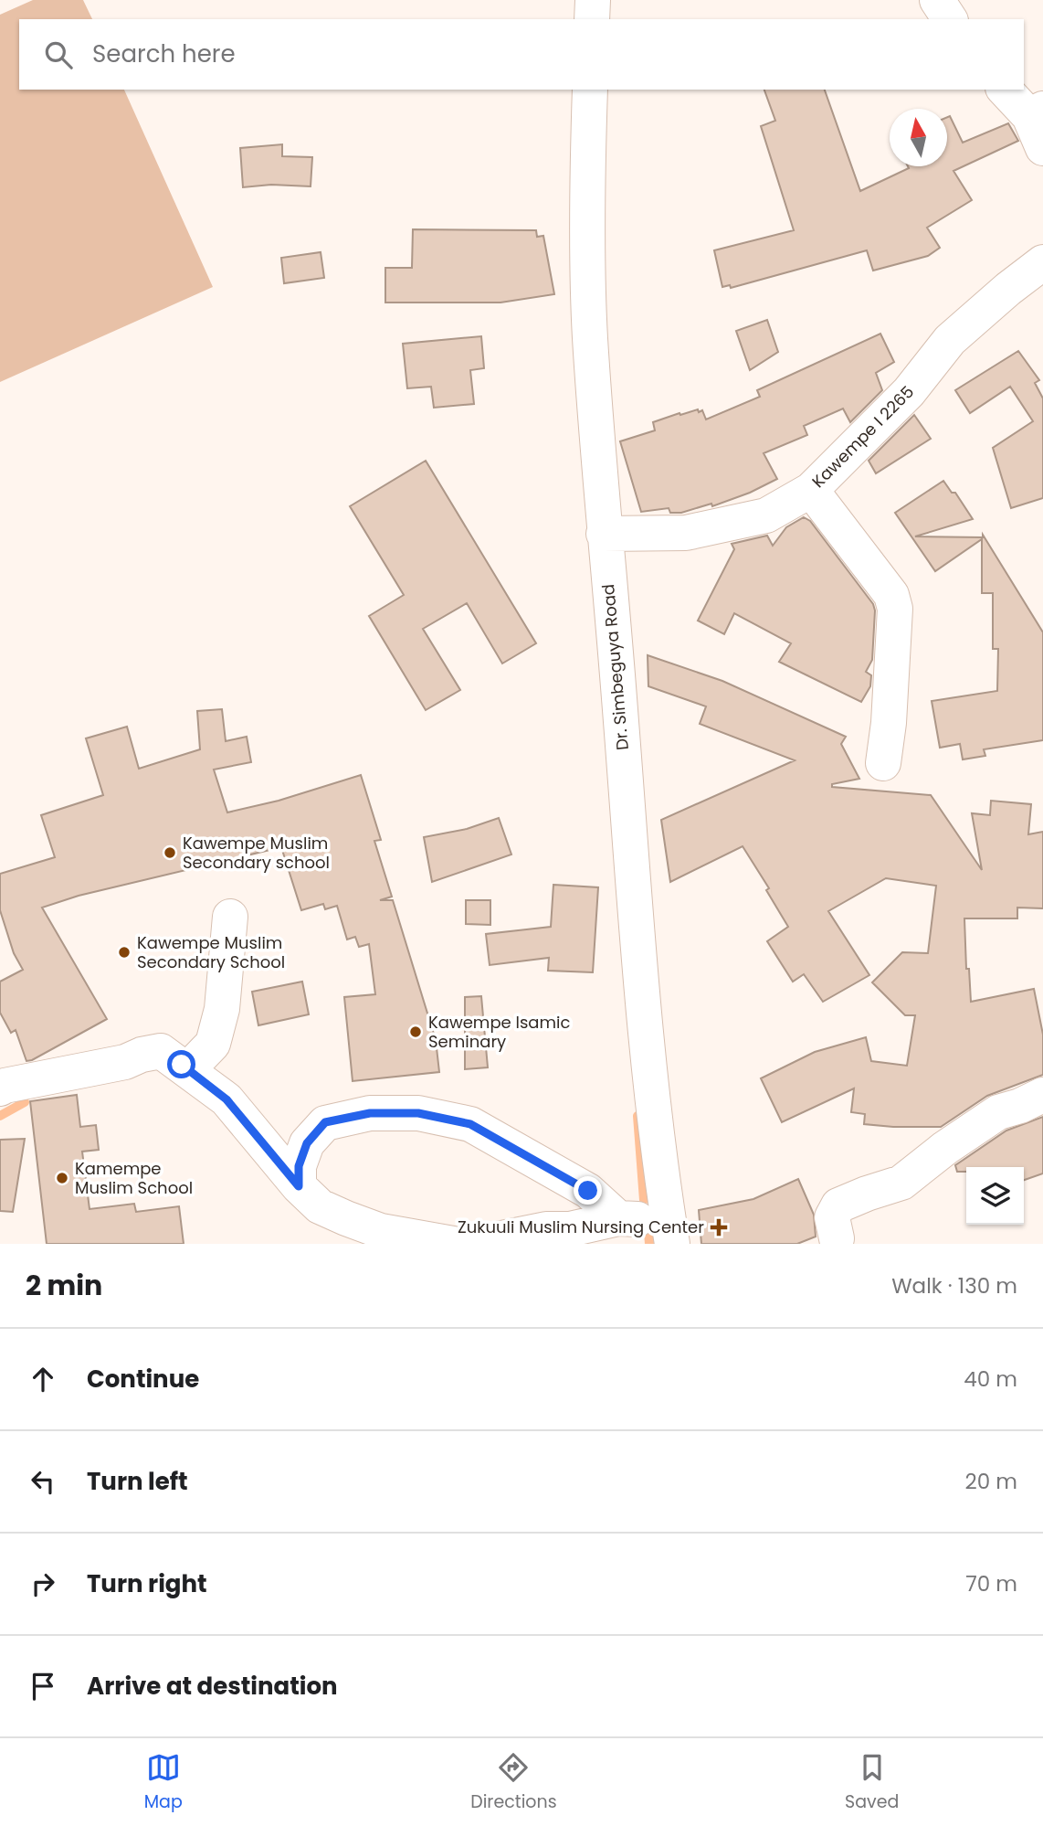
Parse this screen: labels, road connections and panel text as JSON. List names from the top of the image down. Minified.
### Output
{"streets":{"street":["Kawempe I 2265","Dr. Simbeguya Road"]},"crossings":[["Kawempe I 2265","Dr. Simbeguya Road"]],"places":{"other":["Kawempe Muslim Secondary school","Kawempe Muslim Secondary School","Kawempe Isamic Seminary","Kamempe Muslim School"],"health":["Zukuuli Muslim Nursing Center"]},"north":"top","page":{"search":"Search here","heading":["2 min","Walk · 130 m"],"list":[["Continue","40 m"],["Turn left","20 m"],["Turn right","70 m"],"Arrive at destination"],"nav":["Map","Directions","Saved"]}}
